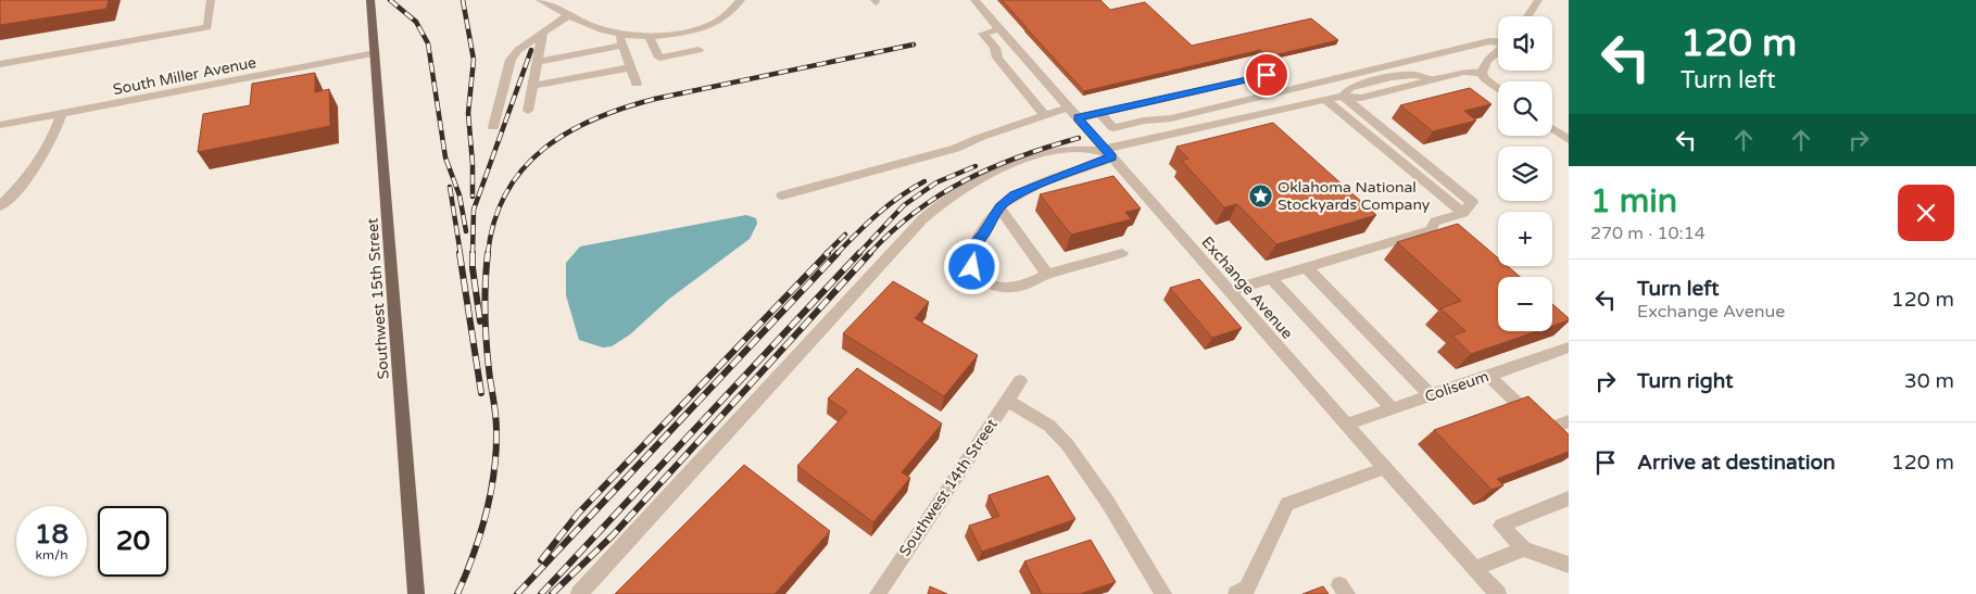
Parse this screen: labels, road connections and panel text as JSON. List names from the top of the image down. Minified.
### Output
{"streets":{"main road":["Southwest 15th Street"],"street":["South Miller Avenue","Exchange Avenue","Coliseum","Southwest 14th Street"]},"crossings":[["South Miller Avenue","Southwest 15th Street"],["Exchange Avenue","Coliseum"]],"places":{"place":["Oklahoma National Stockyards Company"]},"page":{"turn":["120 m","Turn left"],"map_buttons":["+","−"],"heading":["1 min","270 m · 10:14"],"list":[{"name":"Turn left","note":"Exchange Avenue","value":"120 m"},{"name":"Turn right","value":"30 m"},{"name":"Arrive at destination","value":"120 m"}],"speed":"18 km/h","limit":"20"}}
